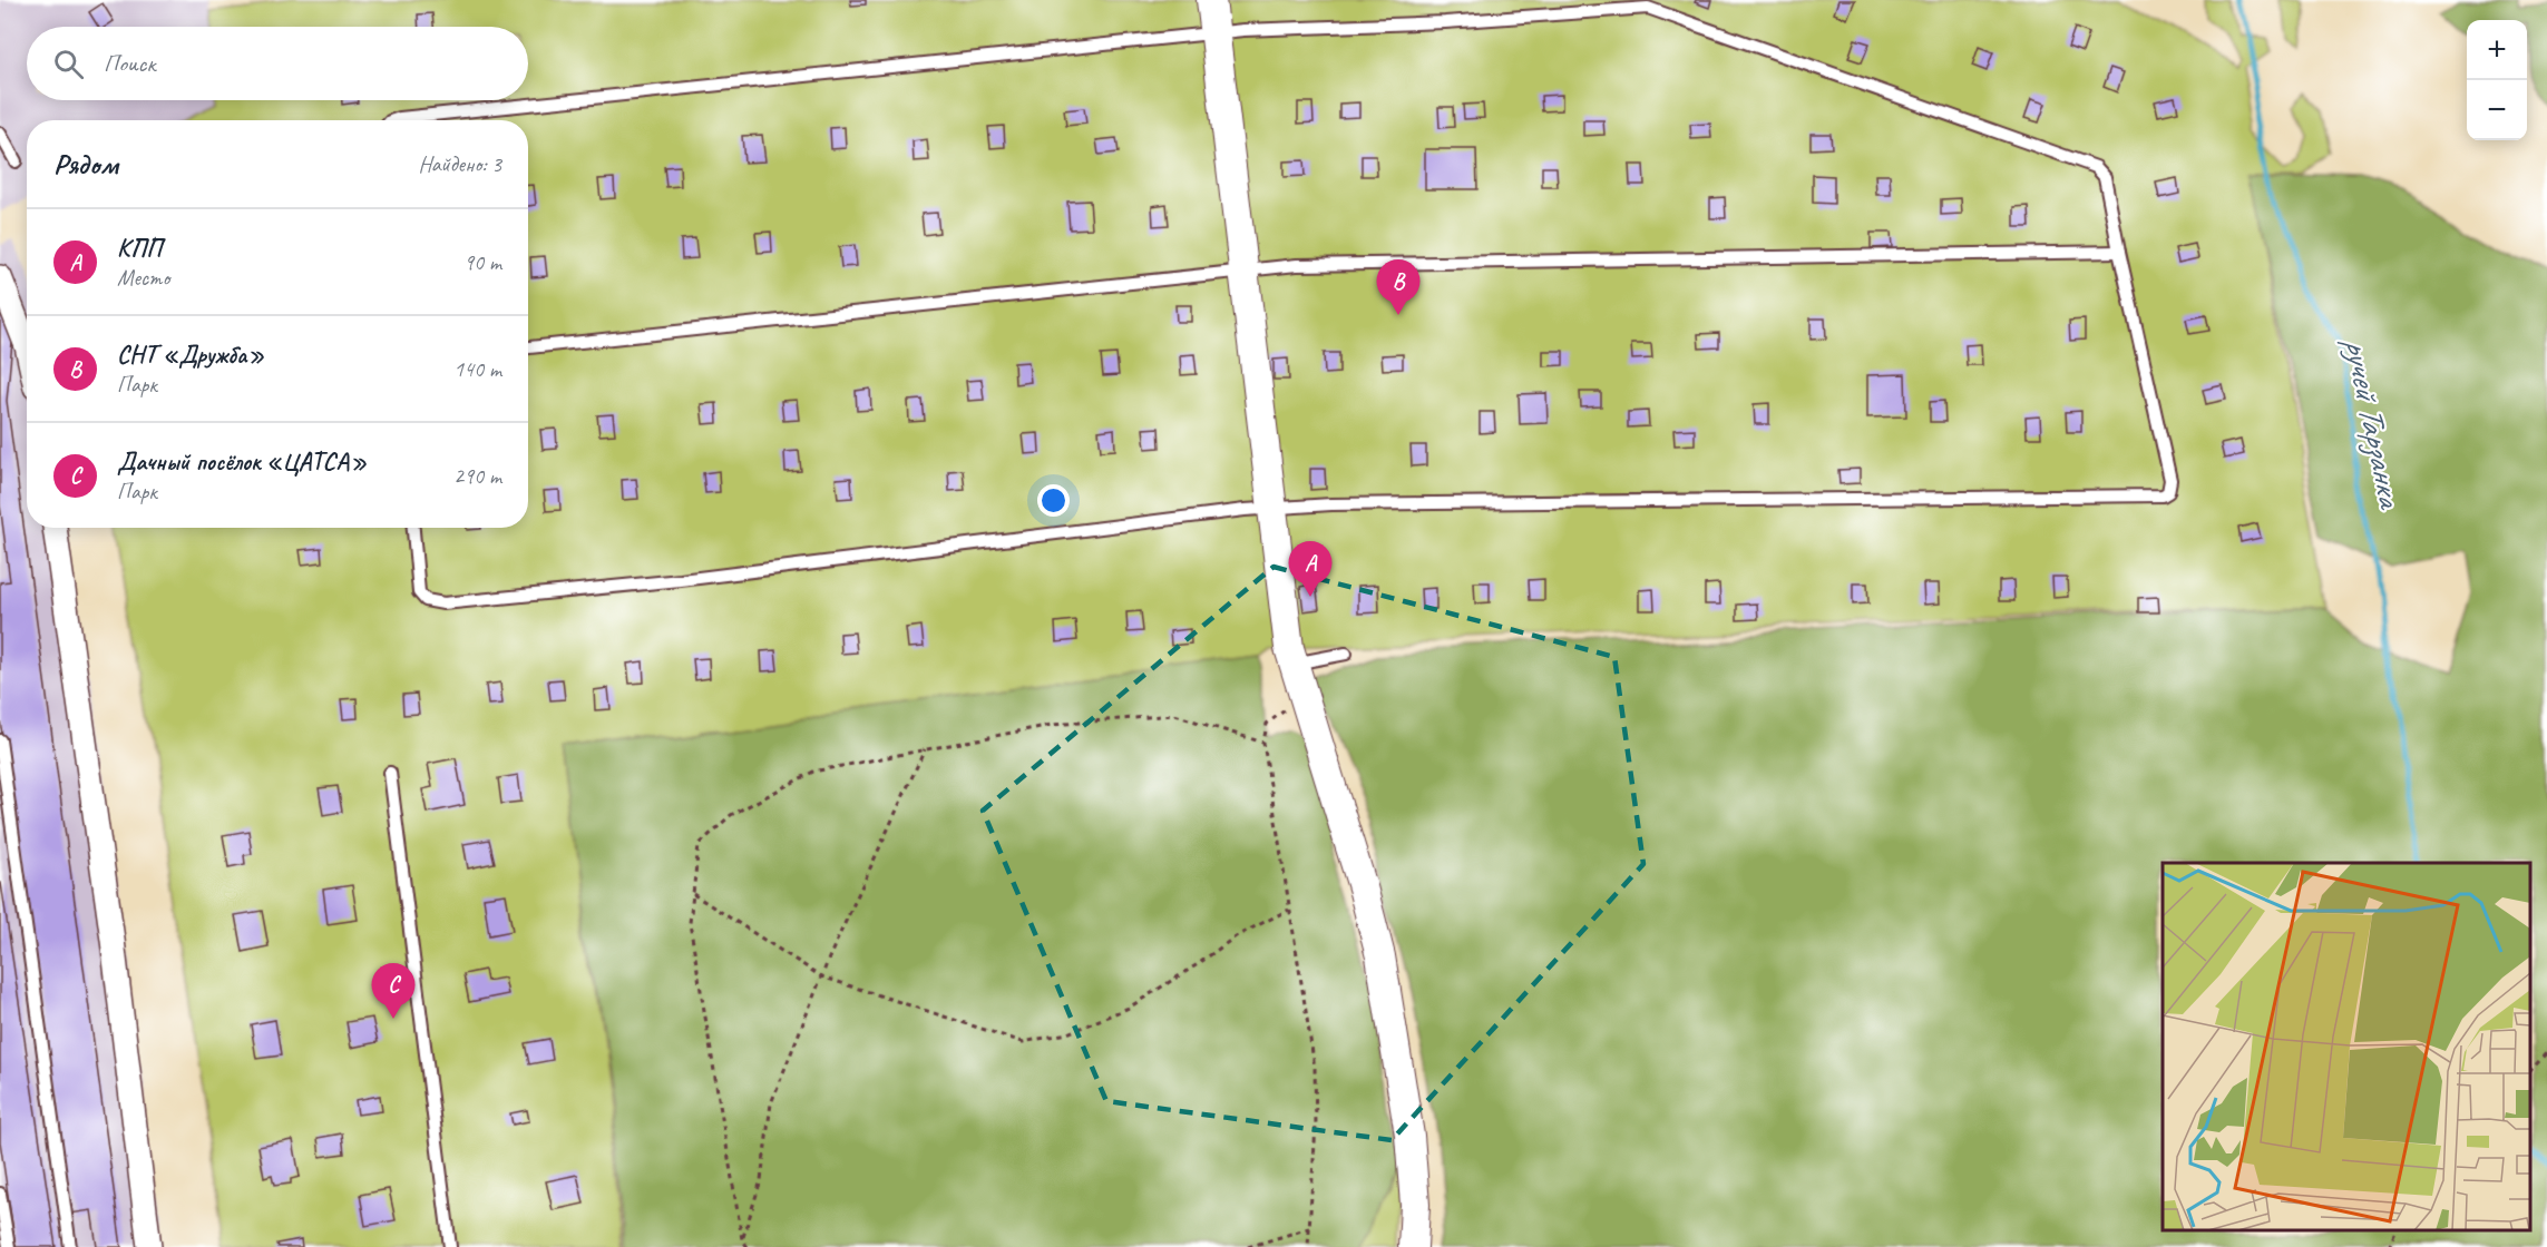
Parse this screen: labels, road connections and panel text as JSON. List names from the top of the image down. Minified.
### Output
{"water":["ручей Тарзанка"],"page":{"map_buttons":["+","−"],"search":"Поиск","heading":["Рядом","Найдено: 3"],"list":[{"mark":"A","name":"КПП","note":"Место","value":"90 m"},{"mark":"B","name":"СНТ «Дружба»","note":"Парк","value":"140 m"},{"mark":"C","name":"Дачный посёлок «ЦАТСА»","note":"Парк","value":"290 m"}],"pins":["B","A","C"]}}
